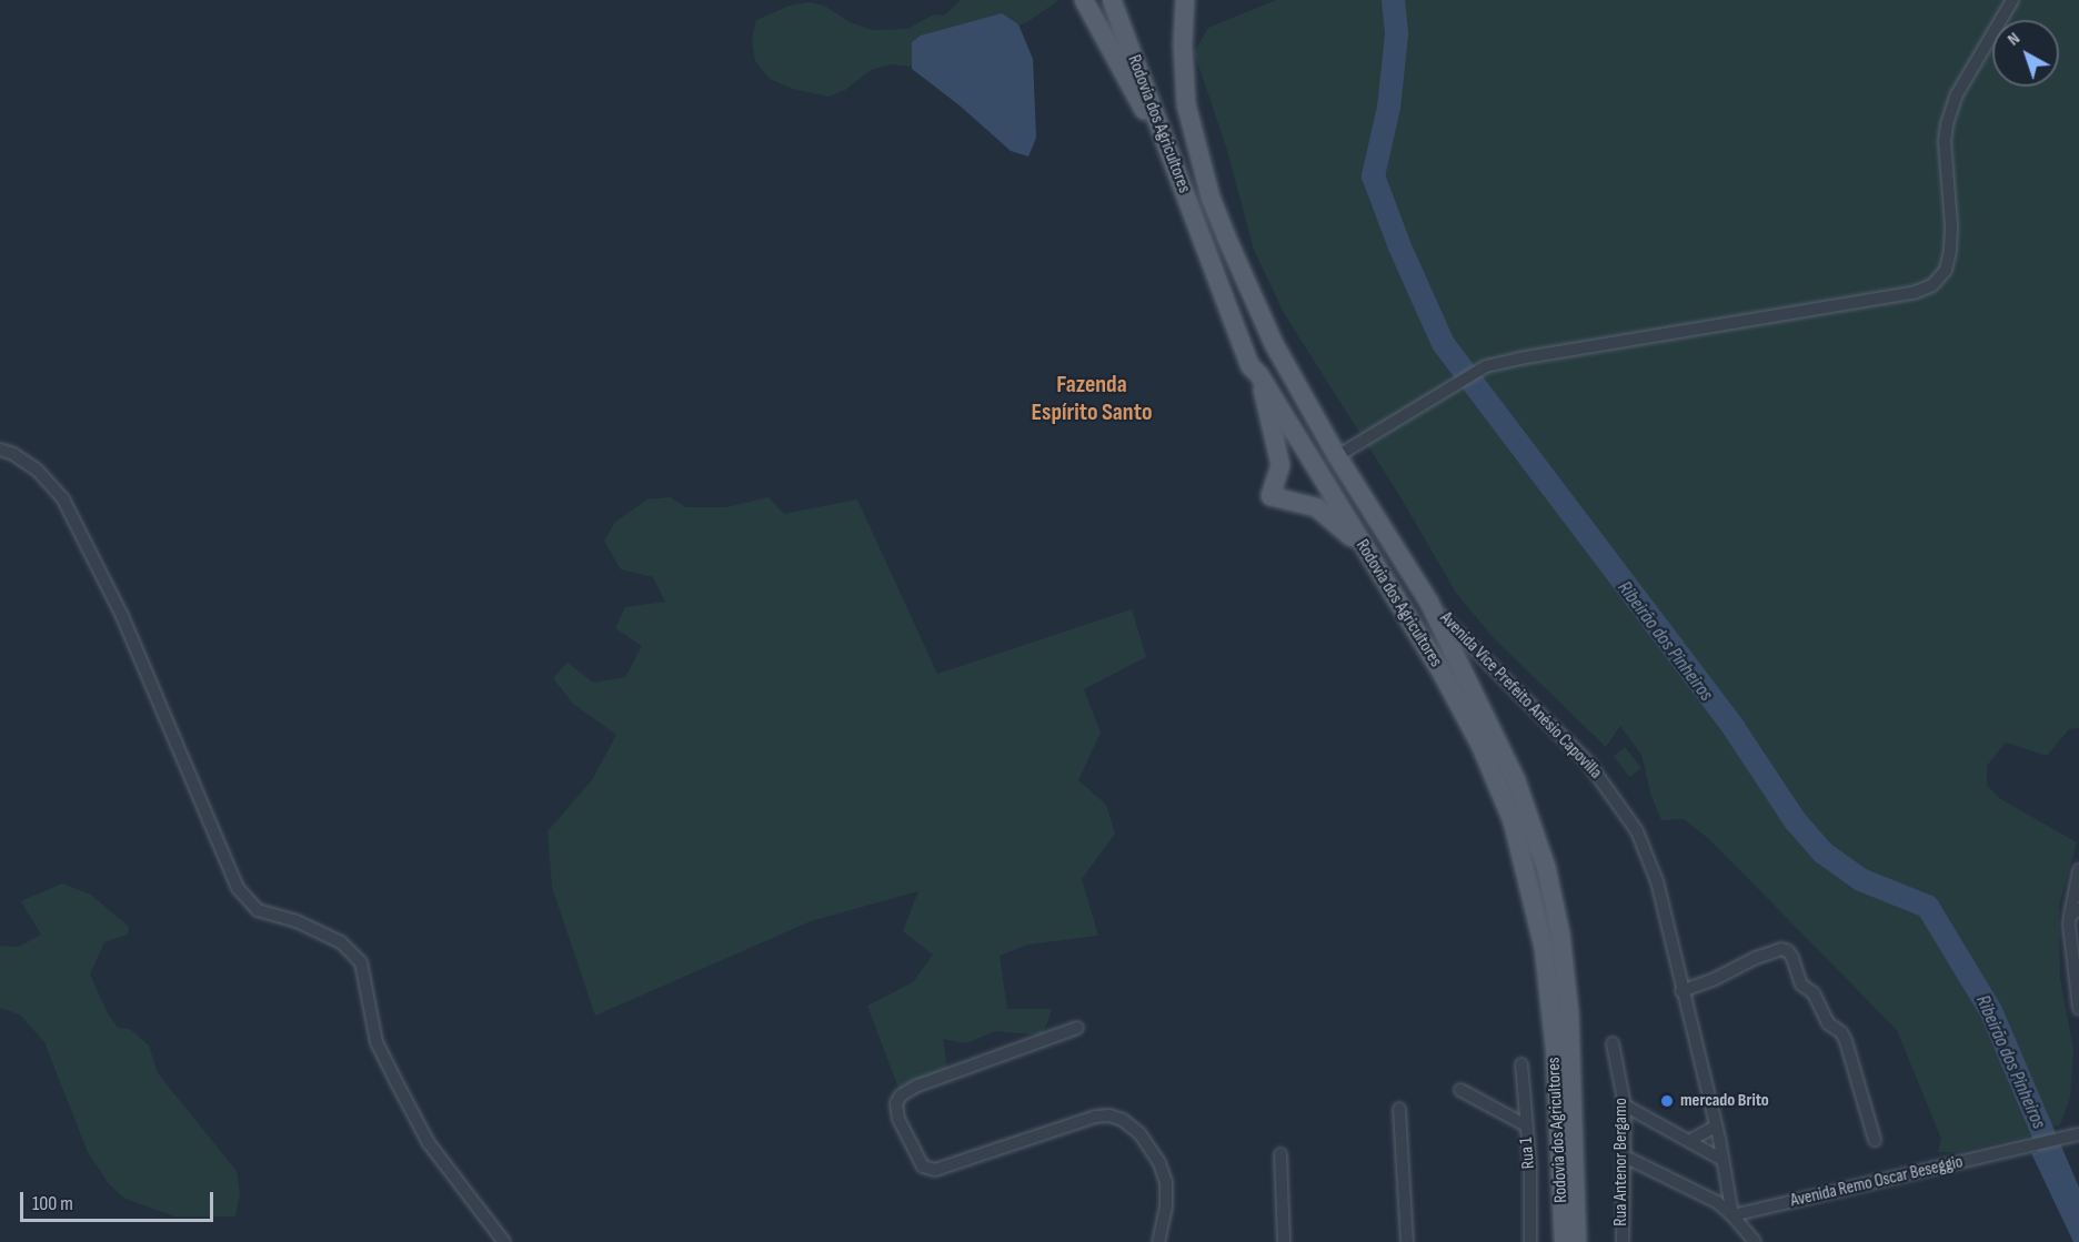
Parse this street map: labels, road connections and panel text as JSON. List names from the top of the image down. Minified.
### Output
{"streets":{"main road":["Rodovia dos Agricultores"],"street":["Avenida Vice Prefeito Anésio Capovilla","Rua 1","Rua Antenor Bergamo","Avenida Remo Oscar Beseggio"]},"crossings":[["Rodovia dos Agricultores","Avenida Vice Prefeito Anésio Capovilla"],["Avenida Vice Prefeito Anésio Capovilla","Avenida Remo Oscar Beseggio"]],"districts":["Fazenda Espírito Santo"],"water":["Ribeirão dos Pinheiros"],"places":["mercado Brito"],"scale_bar":"100 m","north":"top left"}
